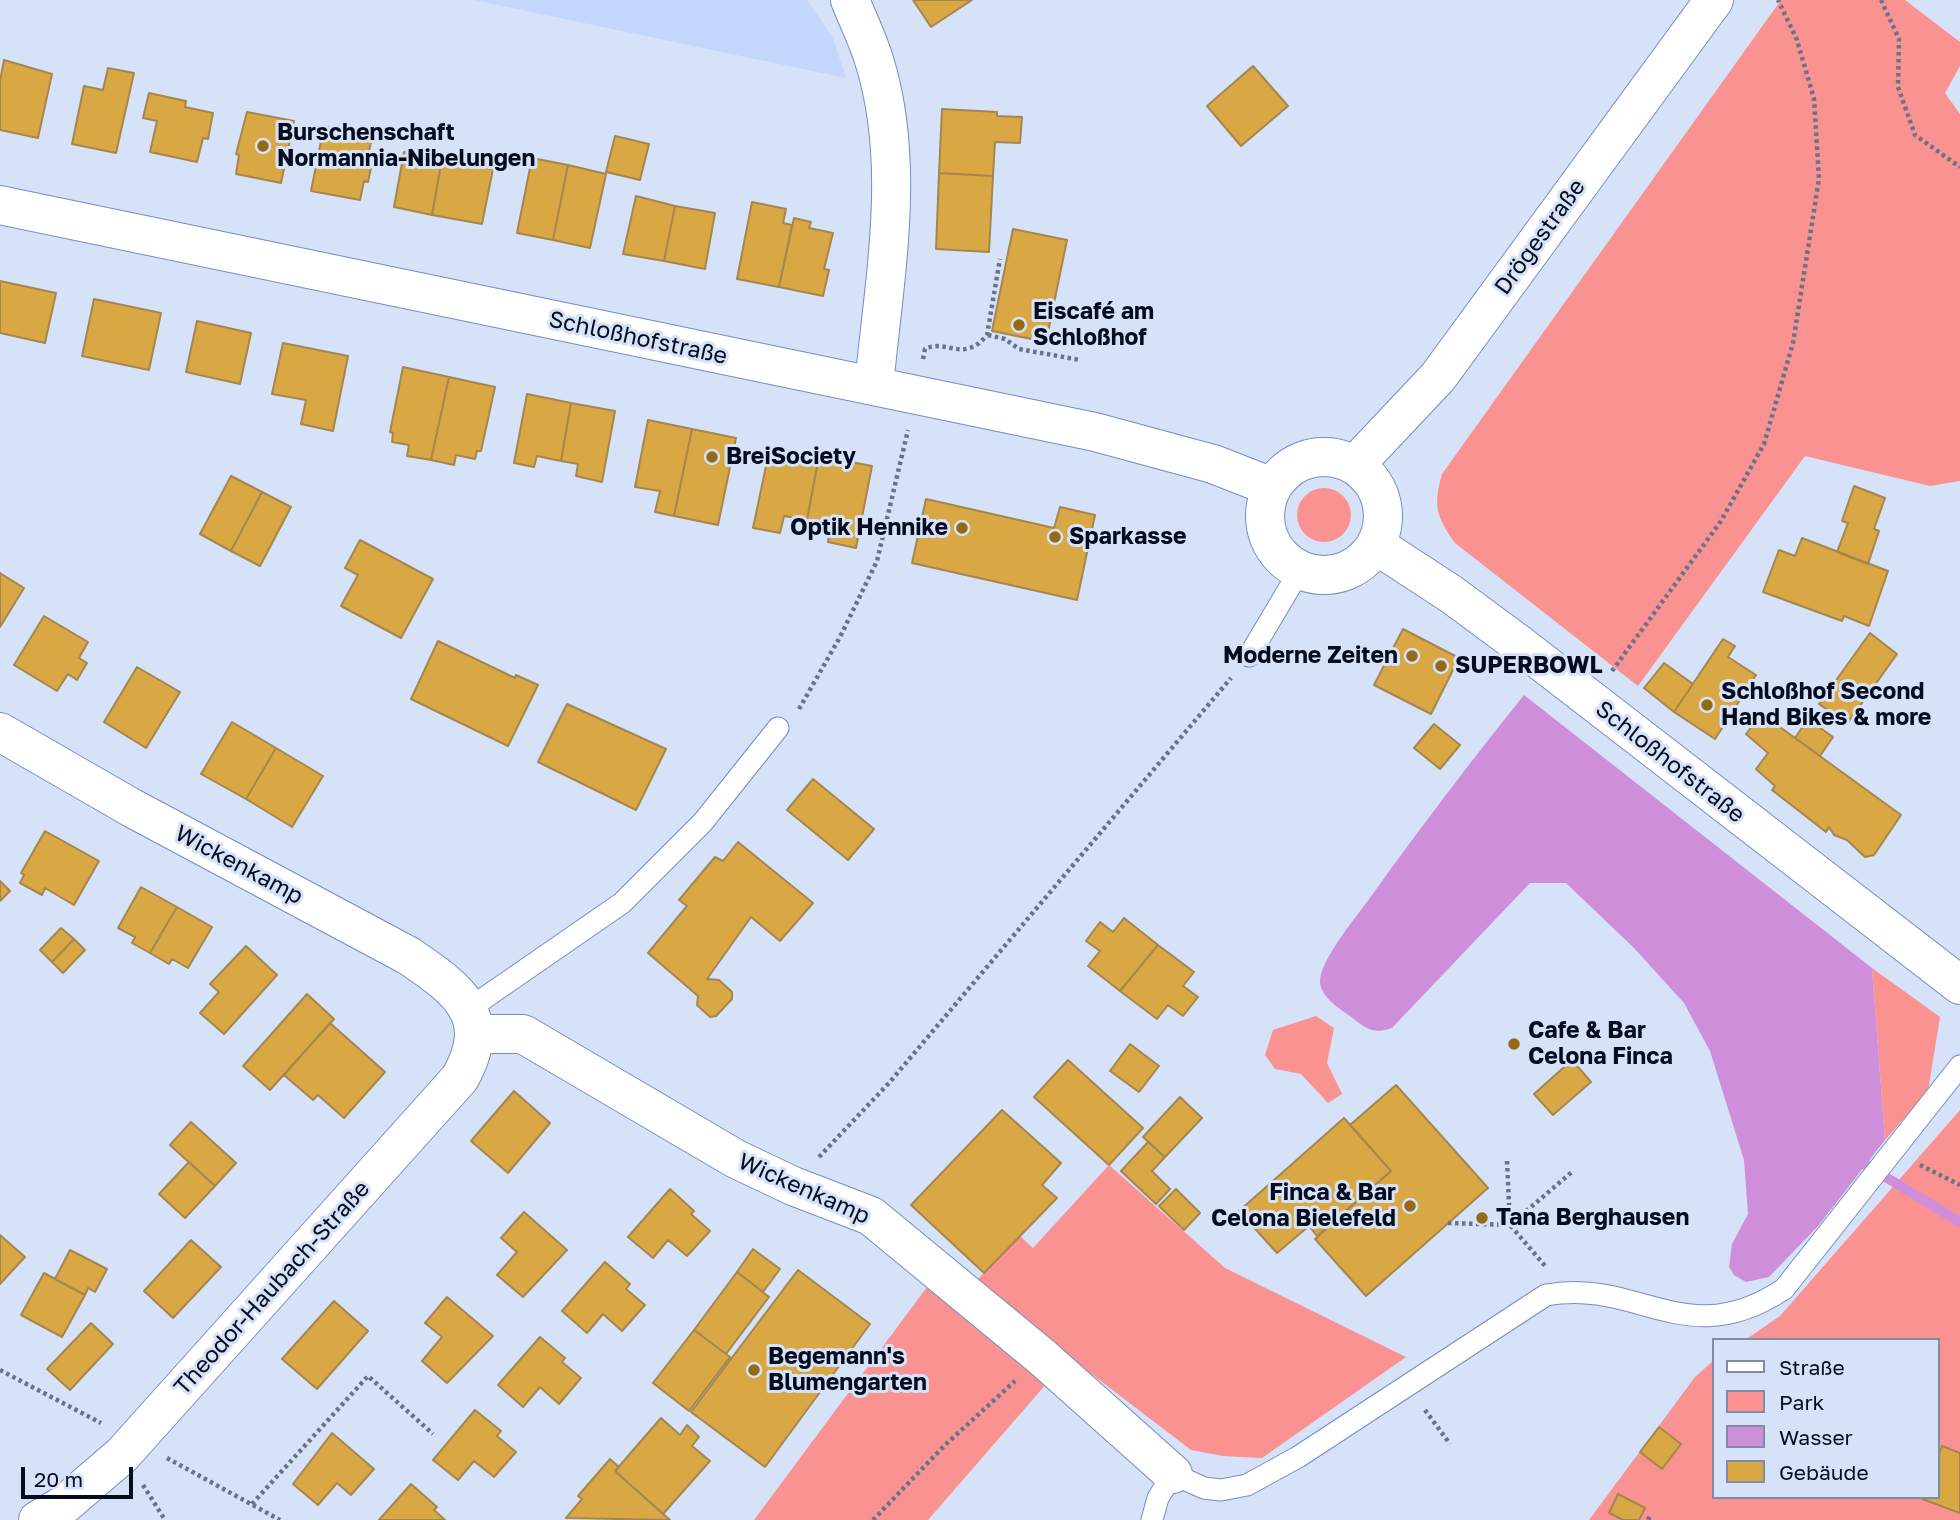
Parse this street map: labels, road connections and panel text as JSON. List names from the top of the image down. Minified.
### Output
{"streets":{"street":["Drögestraße","Schloßhofstraße","Wickenkamp","Theodor-Haubach-Straße"]},"crossings":[["Drögestraße","Schloßhofstraße"],["Wickenkamp","Theodor-Haubach-Straße"]],"places":["Burschenschaft Normannia-Nibelungen","Eiscafé am Schloßhof","BreiSociety","Optik Hennike","Sparkasse","Moderne Zeiten","SUPERBOWL","Schloßhof Second Hand Bikes & more","Cafe & Bar Celona Finca","Finca & Bar Celona Bielefeld","Tana Berghausen","Begemann's Blumengarten"],"legend":["Straße","Park","Wasser","Gebäude"],"scale_bar":"20 m"}
